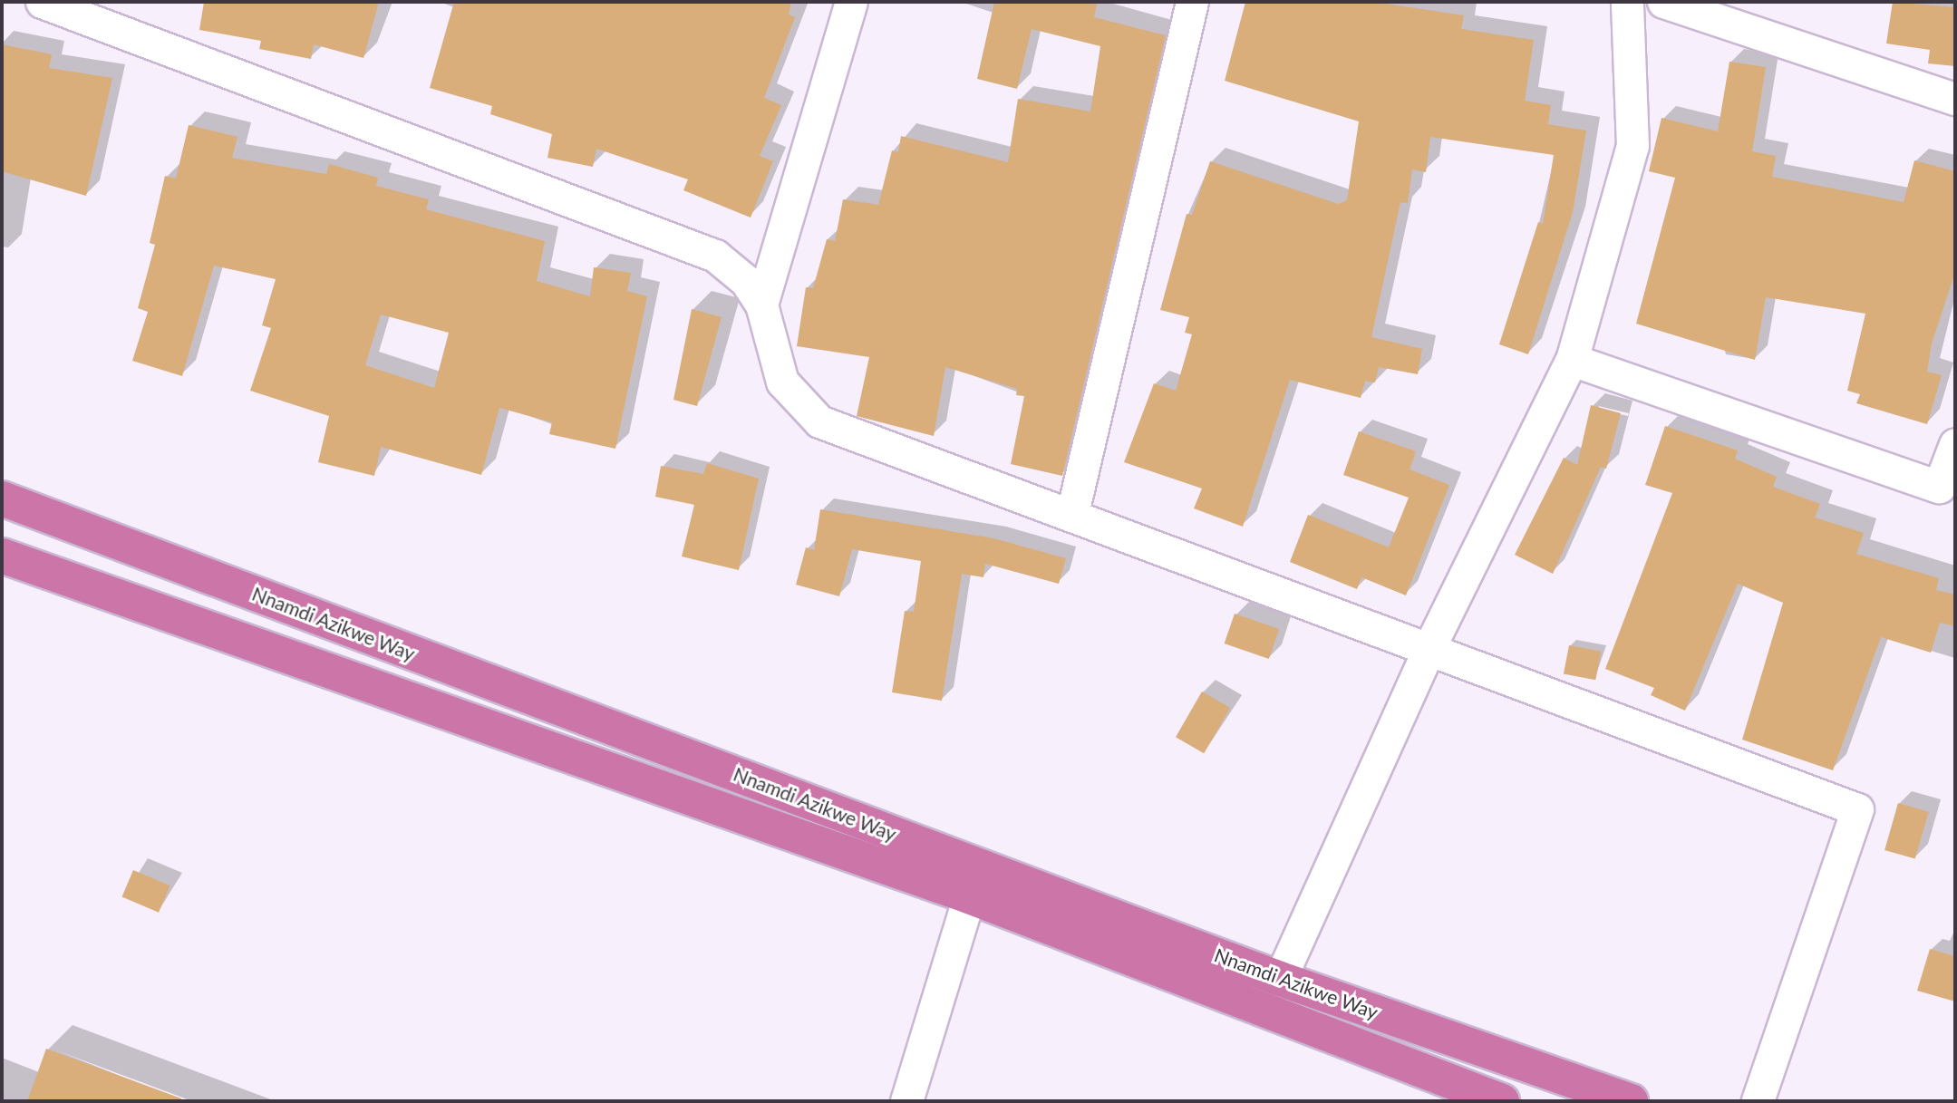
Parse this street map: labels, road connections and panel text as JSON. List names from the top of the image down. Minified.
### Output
{"streets":{"highway":["Nnamdi Azikwe Way"]}}
